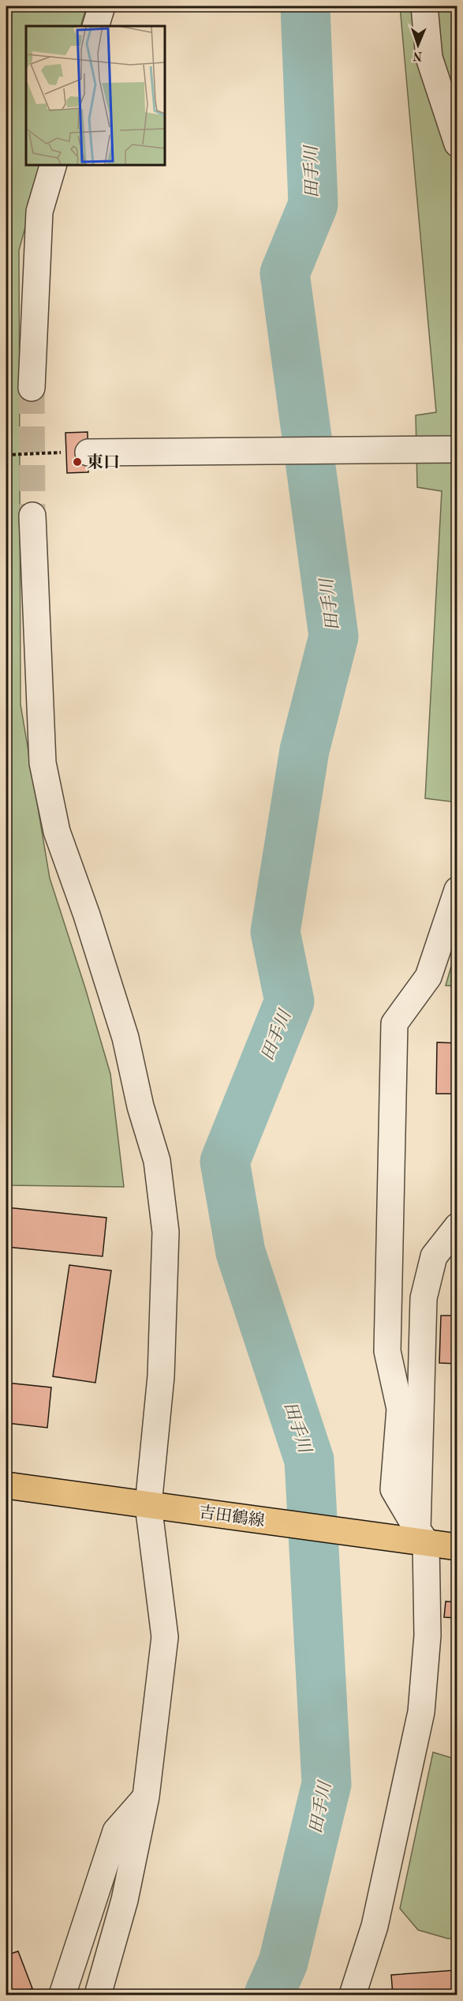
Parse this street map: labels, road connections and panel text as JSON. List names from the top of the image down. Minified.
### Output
{"streets":{"main road":["吉田鶴線"]},"water":["田手川"],"places":["東口"],"north":"bottom"}
